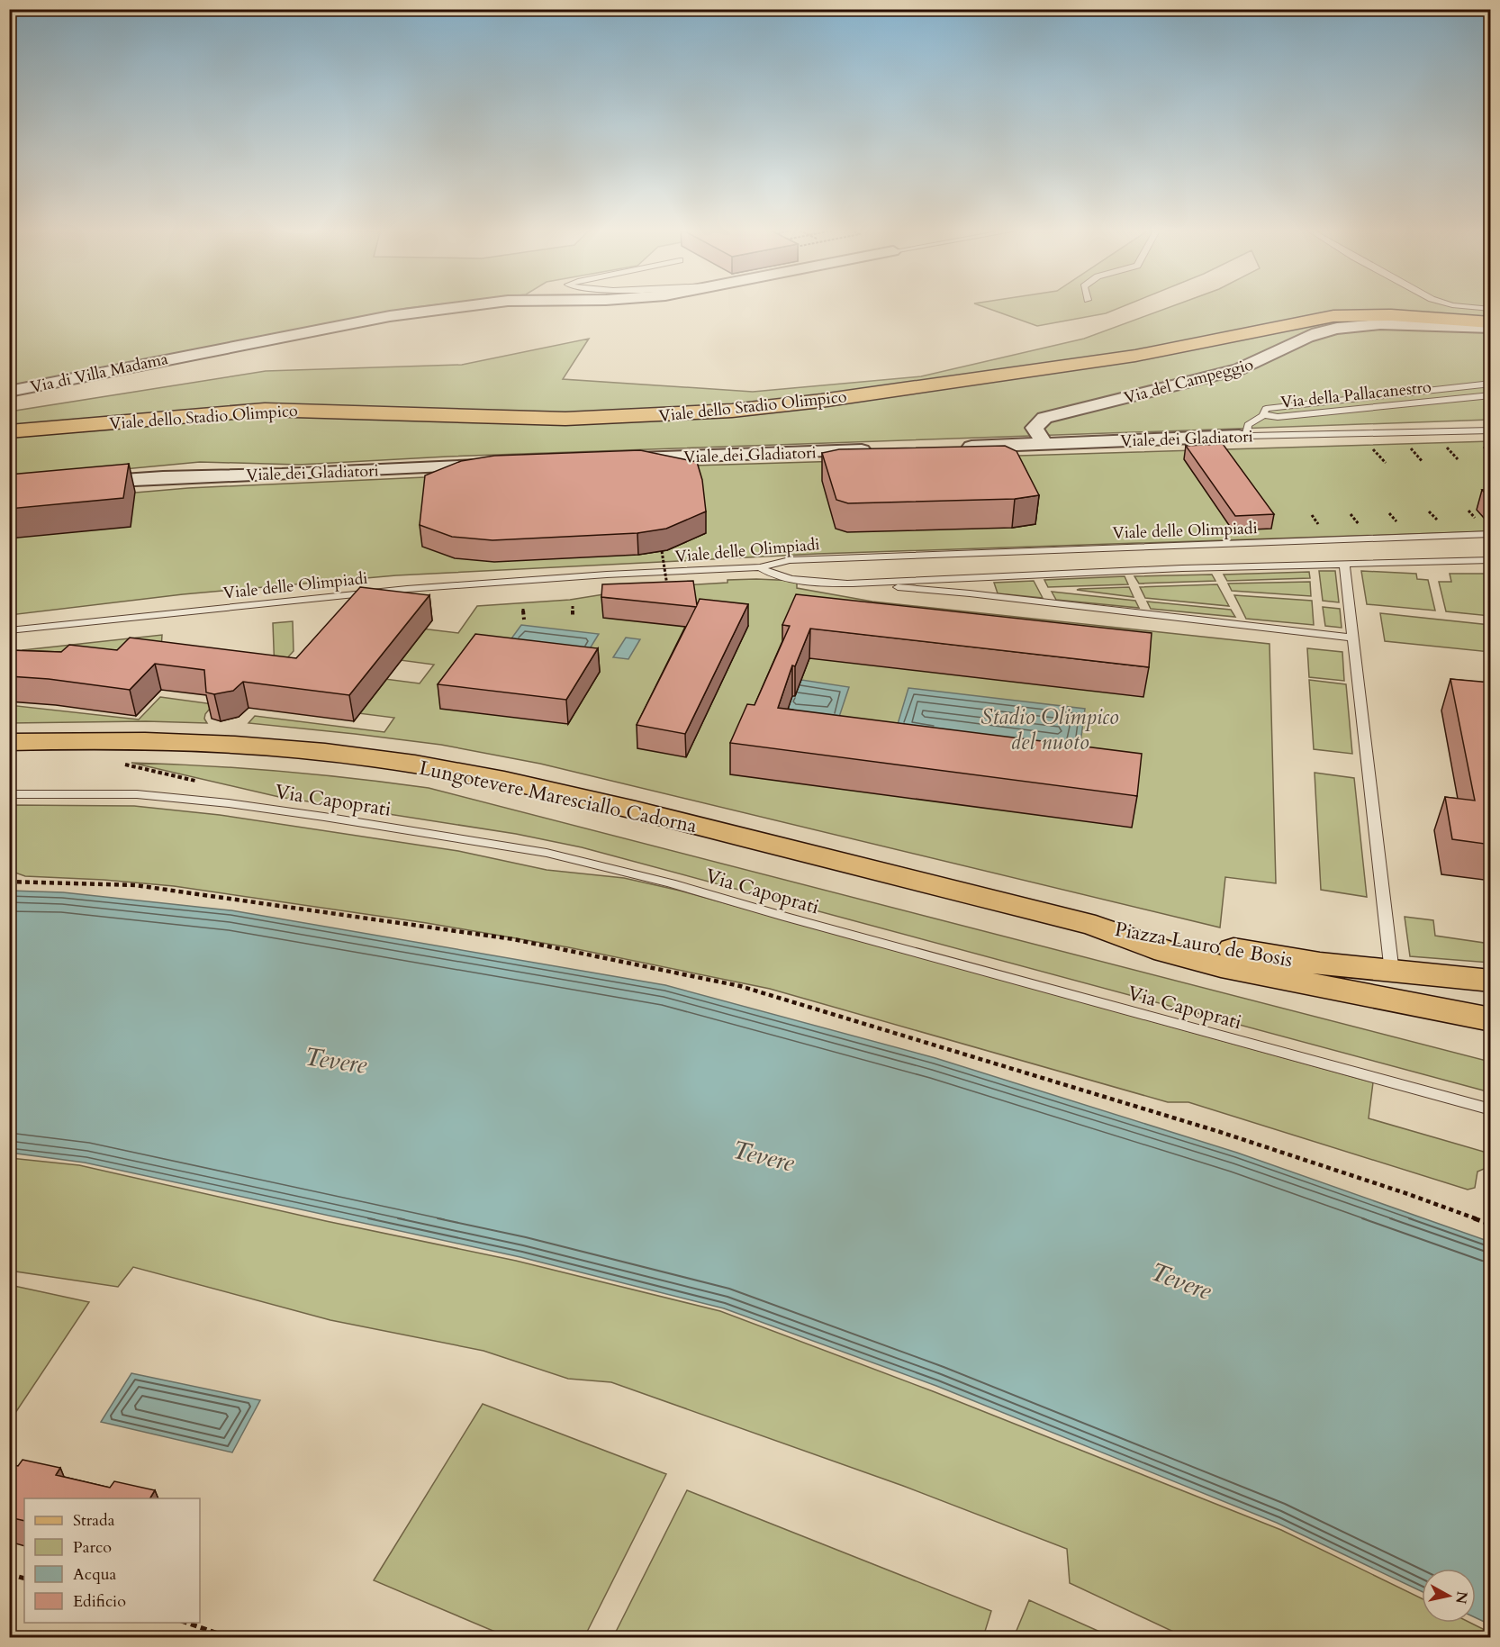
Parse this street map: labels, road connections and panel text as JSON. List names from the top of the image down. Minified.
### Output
{"streets":{"main road":["Viale dello Stadio Olimpico","Lungotevere Maresciallo Cadorna","Piazza Lauro de Bosis"],"street":["Via di Villa Madama","Via del Campeggio","Viale dei Gladiatori"],"lane":["Via della Pallacanestro","Viale delle Olimpiadi","Via Capoprati"]},"crossings":[["Via del Campeggio","Viale dei Gladiatori"],["Lungotevere Maresciallo Cadorna","Piazza Lauro de Bosis"]],"water":["Stadio Olimpico del nuoto","Tevere"],"legend":["Strada","Parco","Acqua","Edificio"],"north":"right"}
